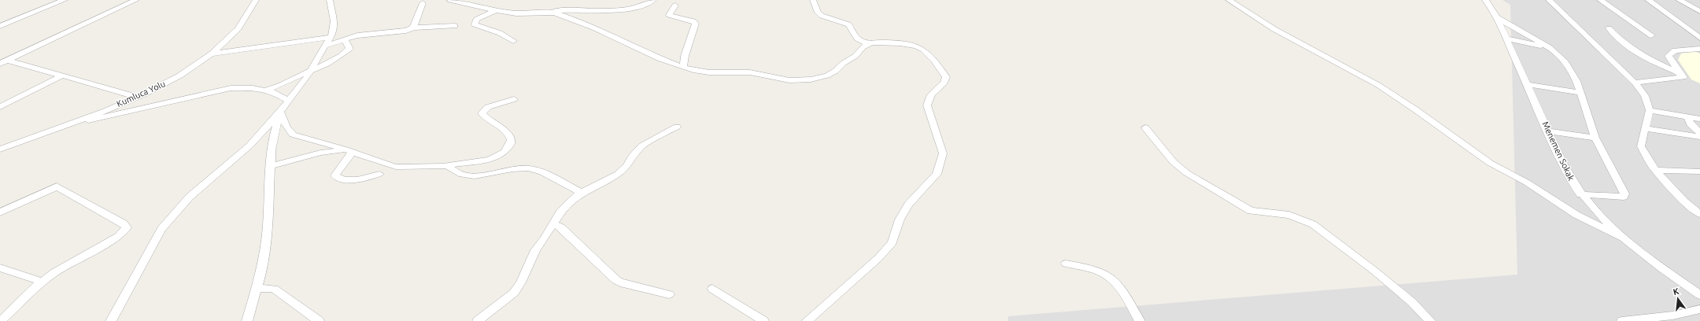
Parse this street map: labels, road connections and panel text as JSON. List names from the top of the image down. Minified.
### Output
{"streets":{"street":["Kumluca Yolu","Menemen Sokak"]},"north":"top"}
